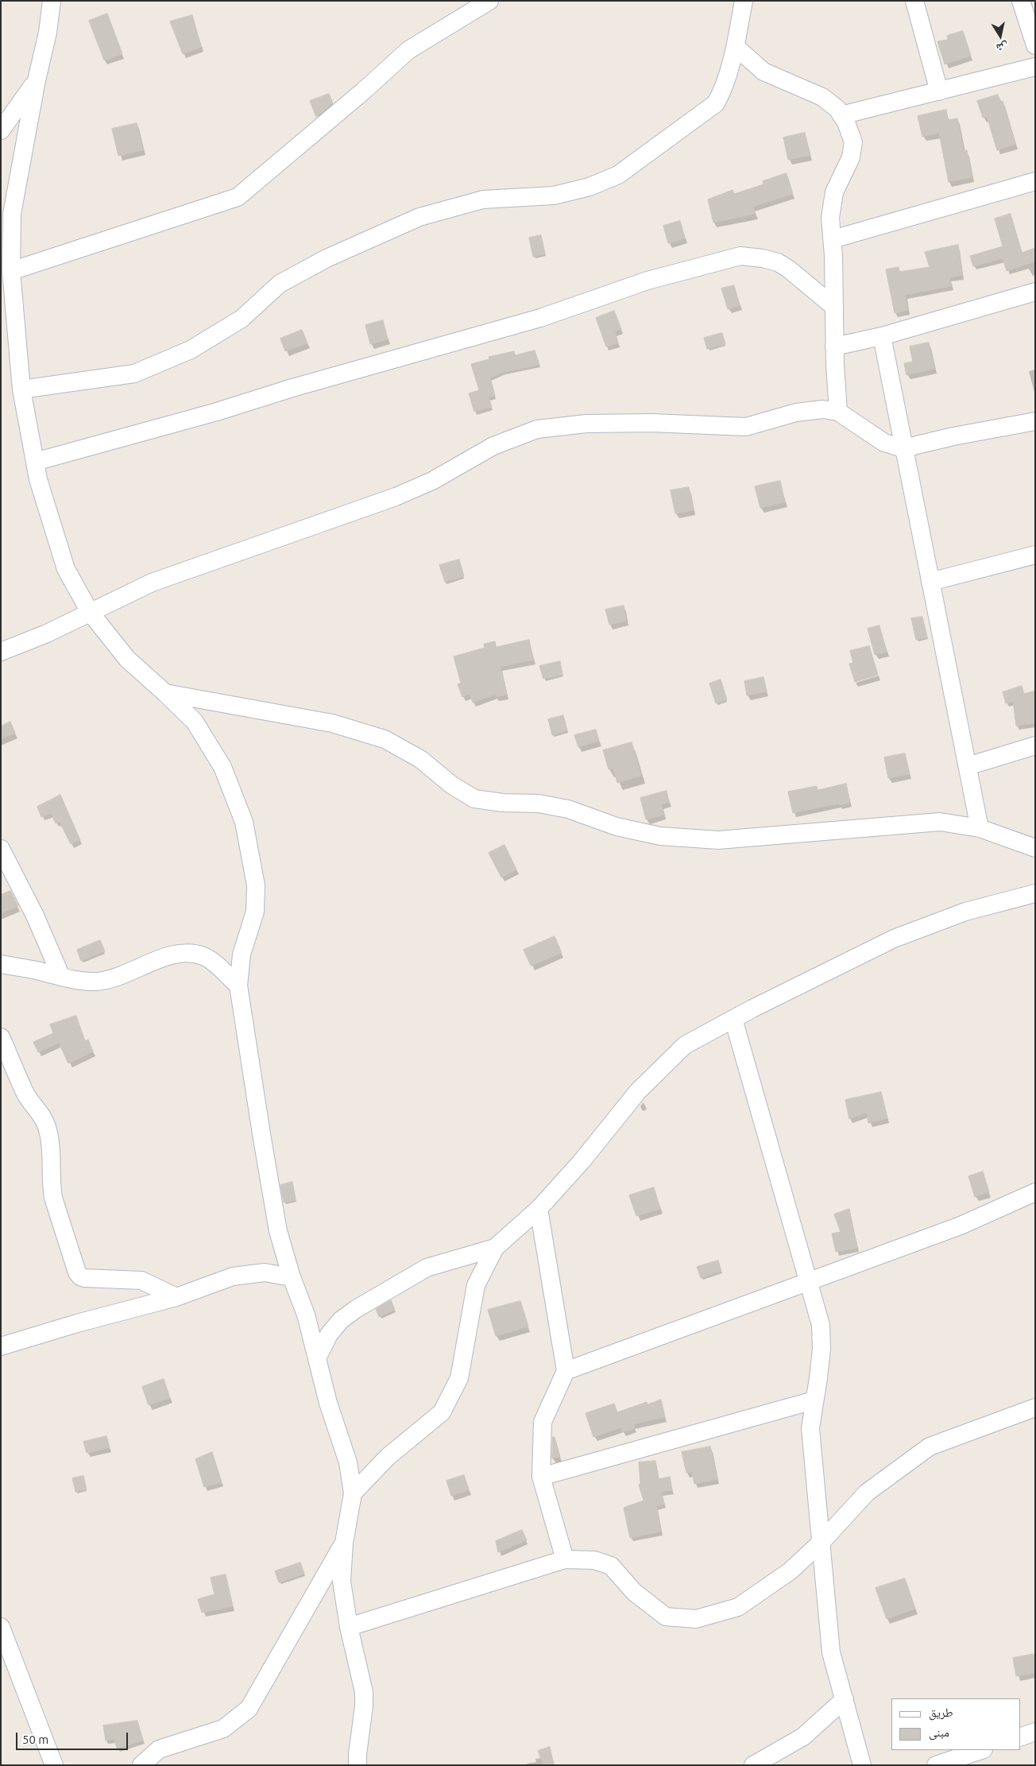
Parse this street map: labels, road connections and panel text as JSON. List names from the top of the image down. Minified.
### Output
{"legend":["طريق","مبنى"],"scale_bar":"50 m","north":"bottom"}
